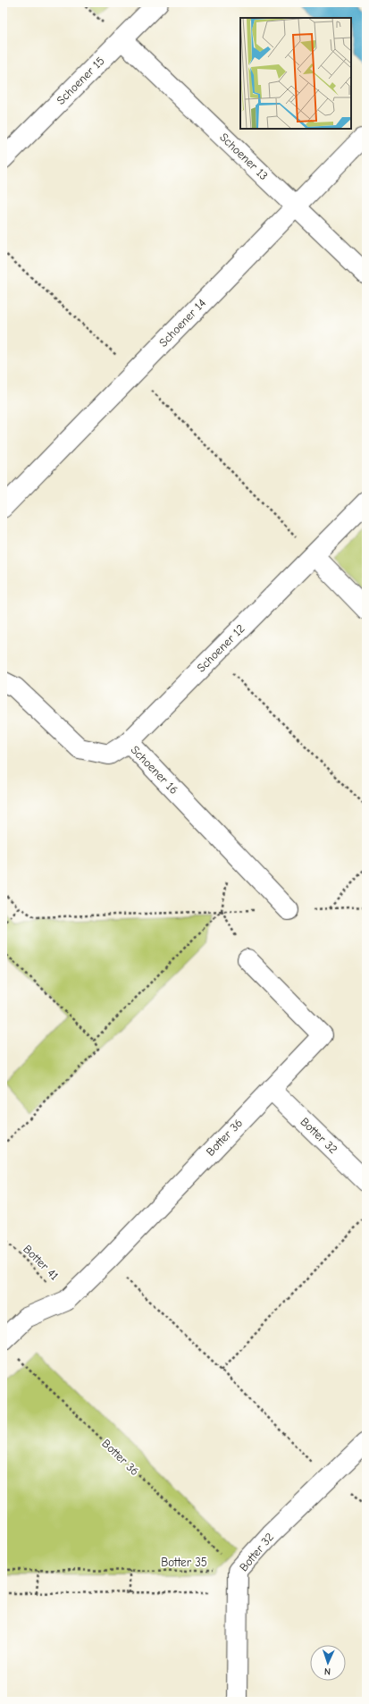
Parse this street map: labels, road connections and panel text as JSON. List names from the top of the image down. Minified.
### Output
{"streets":{"street":["Schoener 15","Schoener 13","Schoener 14","Schoener 12","Schoener 16","Botter 32","Botter 36"],"path":["Botter 41","Botter 35"]},"crossings":[["Schoener 15","Schoener 13"],["Schoener 13","Schoener 14"],["Schoener 12","Schoener 16"],["Botter 32","Botter 36"],["Botter 32","Botter 35"],["Botter 36","Botter 41"],["Botter 36","Botter 35"]],"north":"bottom"}
